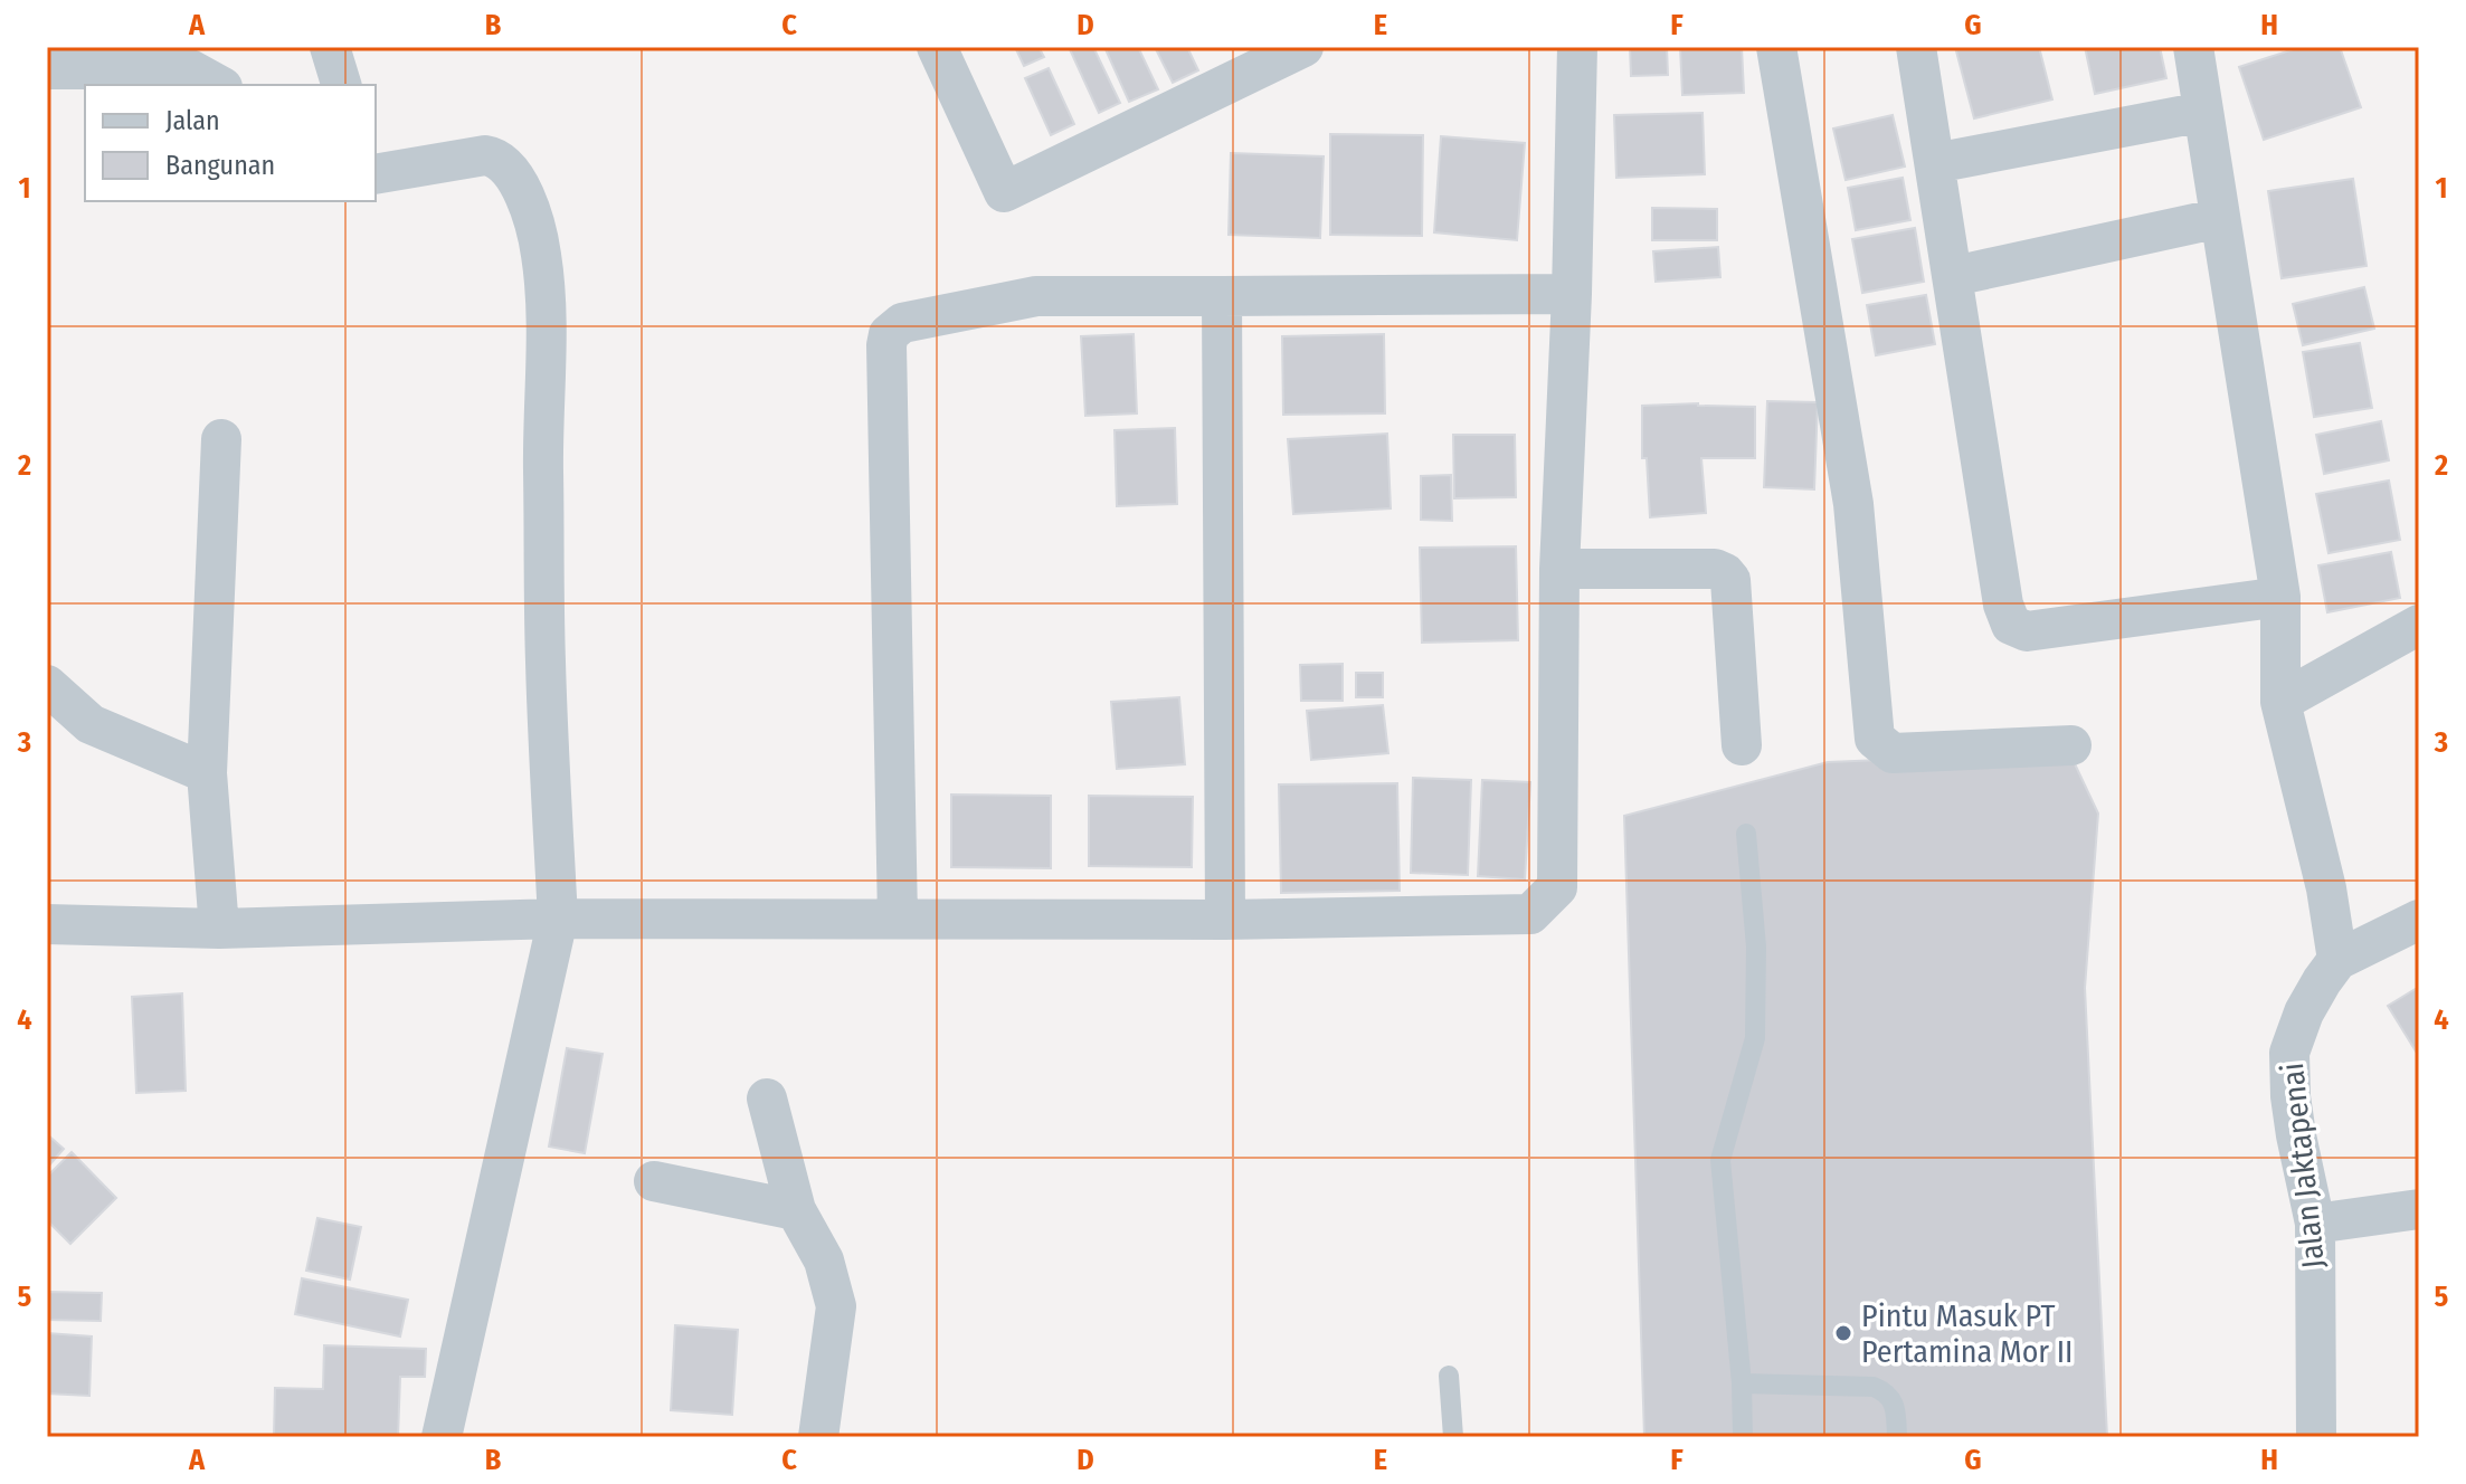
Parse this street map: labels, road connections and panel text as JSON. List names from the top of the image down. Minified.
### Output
{"streets":{"street":["Jalan Jaktapenai"]},"places":["Pintu Masuk PT Pertamina Mor II"],"legend":["Jalan","Bangunan"],"grid":{"columns":["A","B","C","D","E","F","G","H"],"rows":["1","2","3","4","5"]}}
